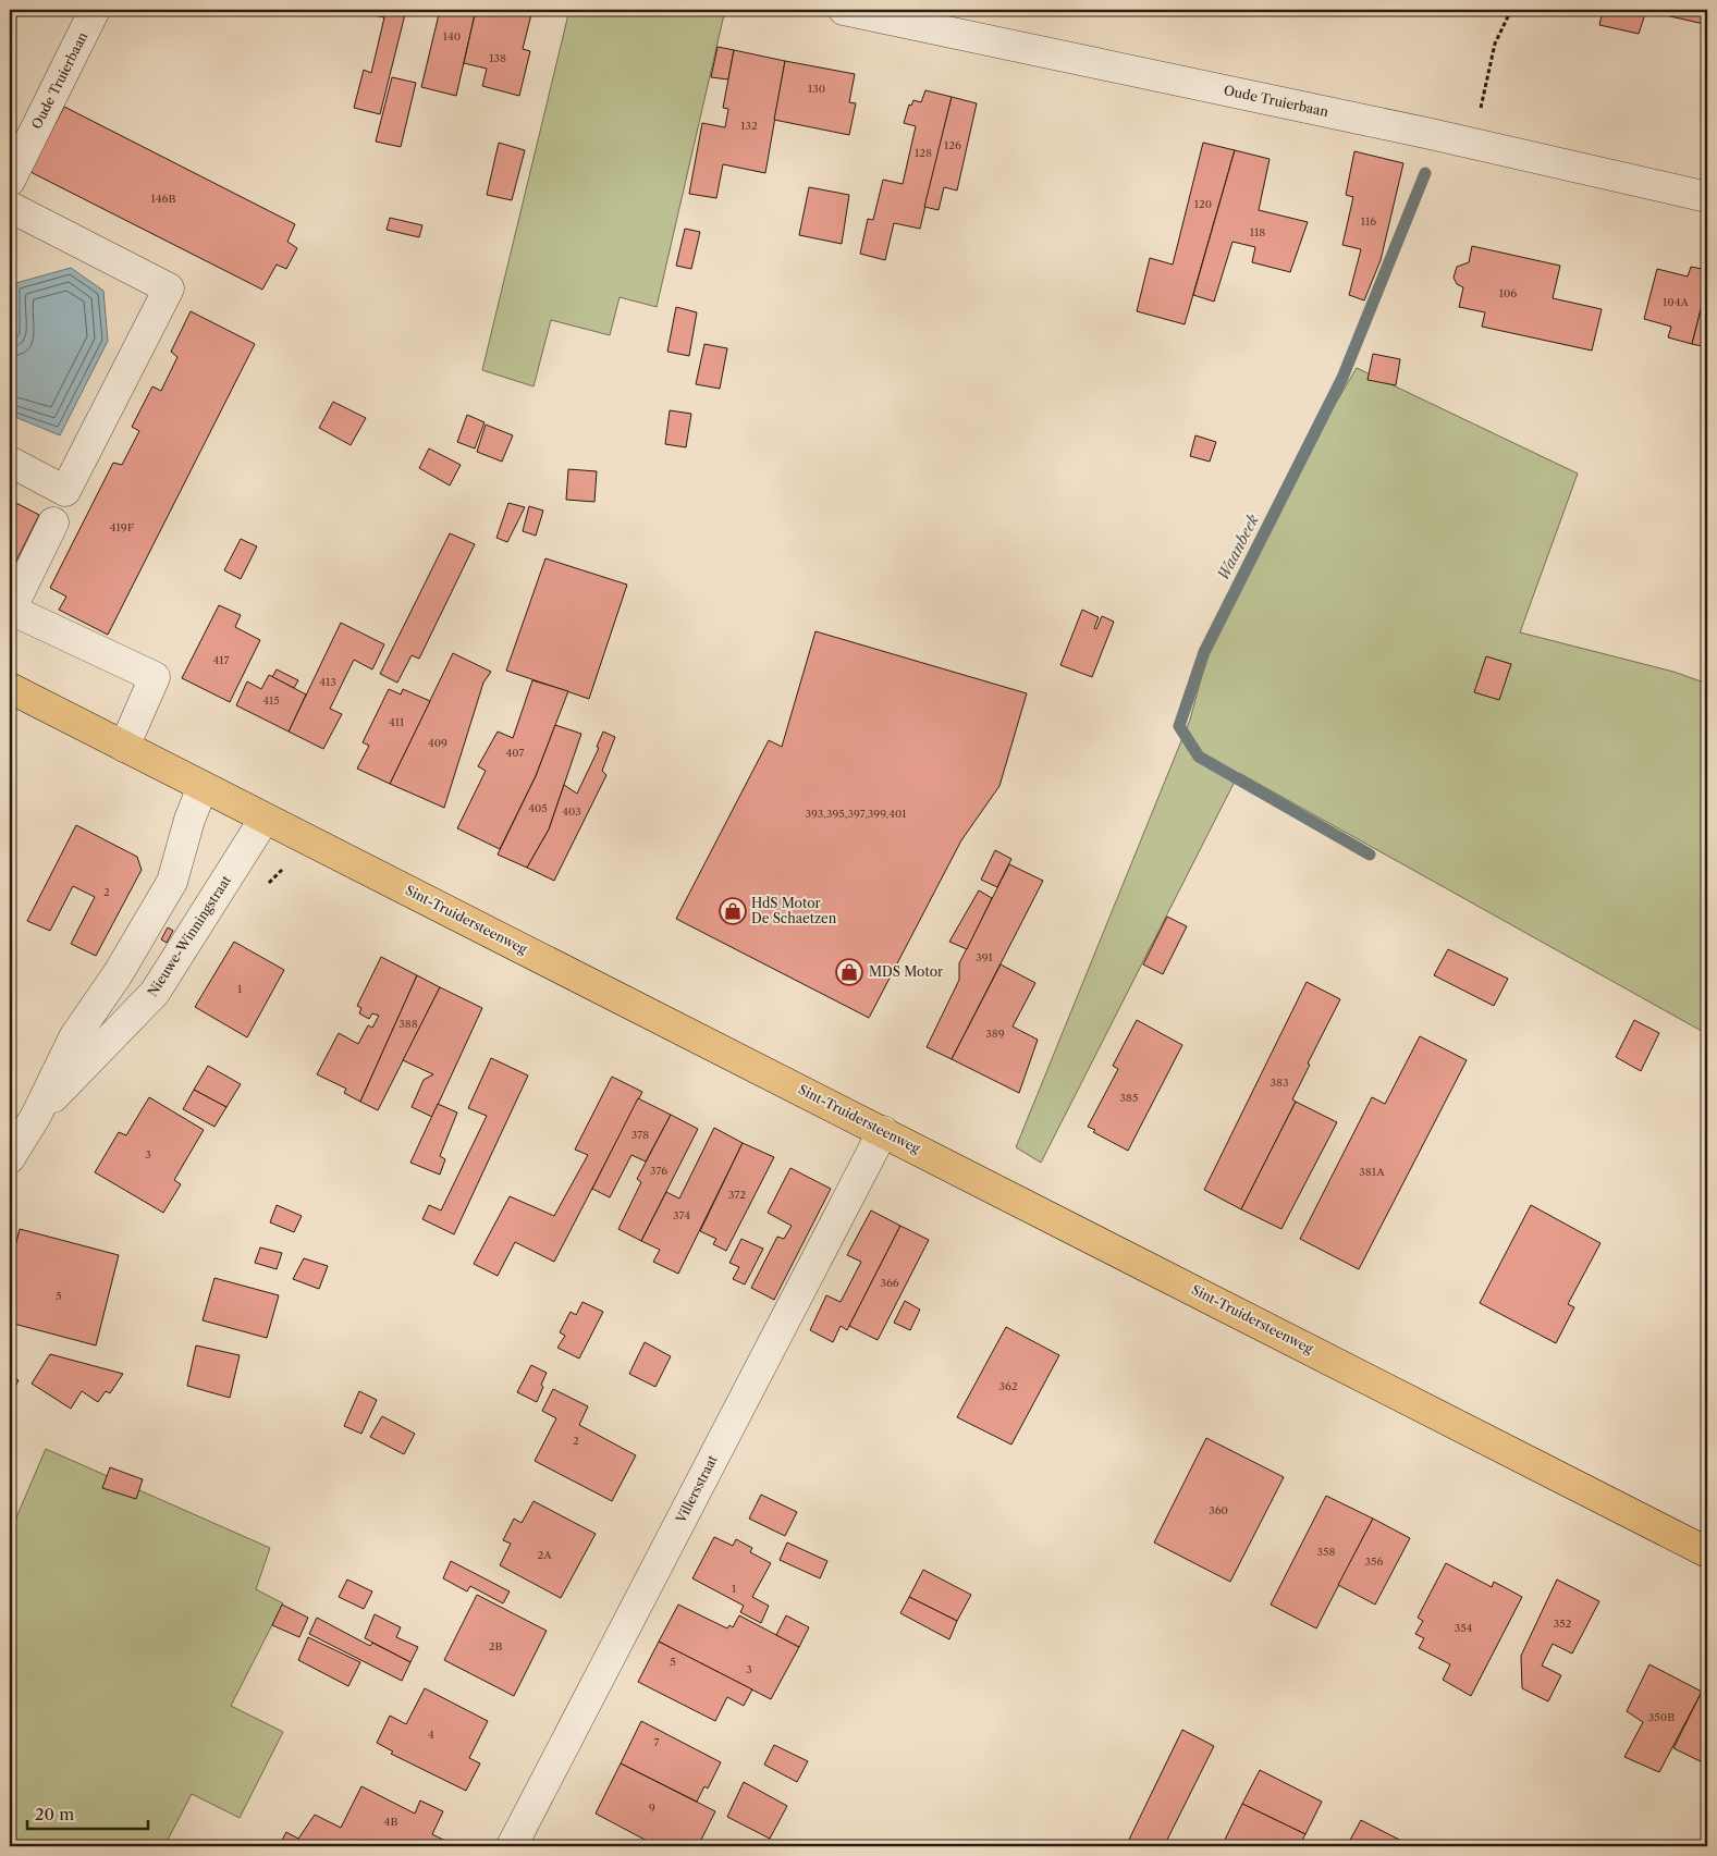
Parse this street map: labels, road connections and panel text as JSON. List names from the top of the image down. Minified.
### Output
{"streets":{"main road":["Sint-Truidersteenweg"],"street":["Oude Truierbaan","Nieuwe-Winningstraat","Villersstraat"]},"crossings":[["Sint-Truidersteenweg","Nieuwe-Winningstraat"],["Sint-Truidersteenweg","Villersstraat"]],"water":["Waanbeek"],"places":{"shop":["HdS Motor De Schaetzen","MDS Motor"]},"house_numbers":["140","138","130","132","126","128","146B","120","116","118","106","104A","419F","417","413","415","411","409","407","405","403","393,395,397,399,401","2","391","1","388","389","383","385","378","3","376","381A","372","374","366","5","362","2","360","358","2A","356","1","352","354","2B","5","3","350B","4","7","9","4B"],"scale_bar":"20 m"}
